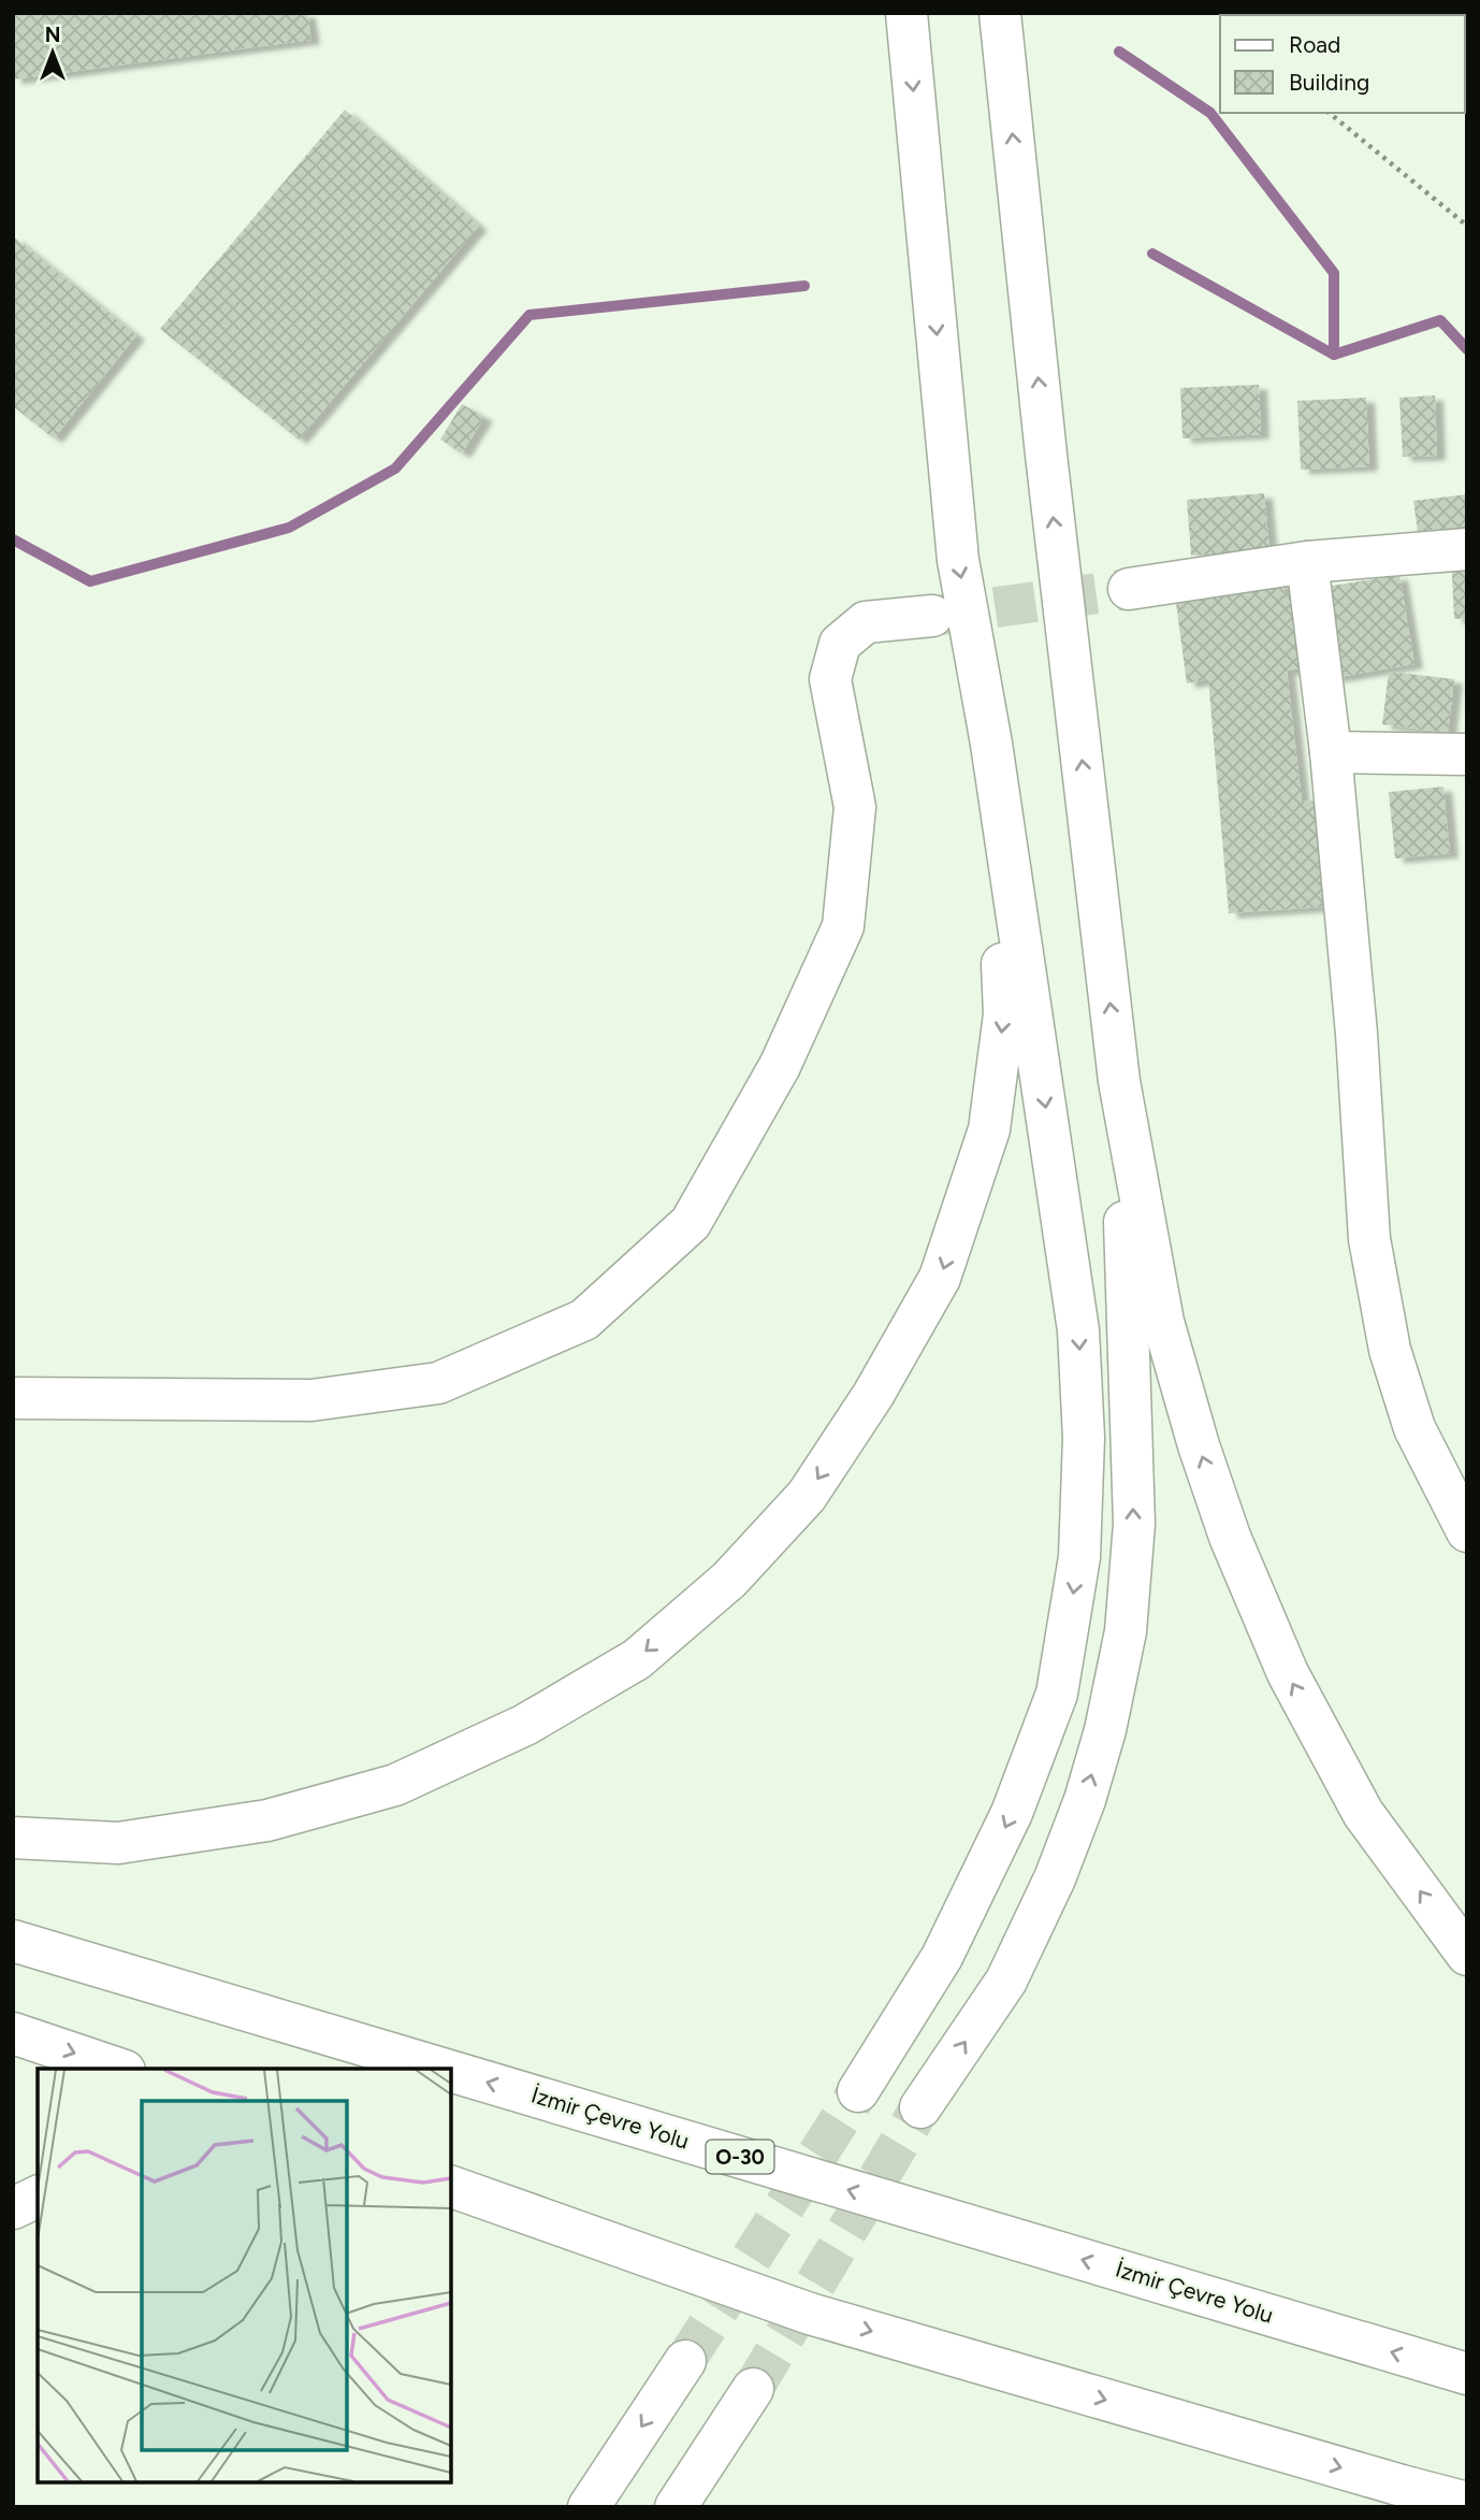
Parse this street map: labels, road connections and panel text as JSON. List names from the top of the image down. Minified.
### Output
{"streets":{"main road":["İzmir Çevre Yolu","O-30"]},"legend":["Road","Building"],"north":"top"}
